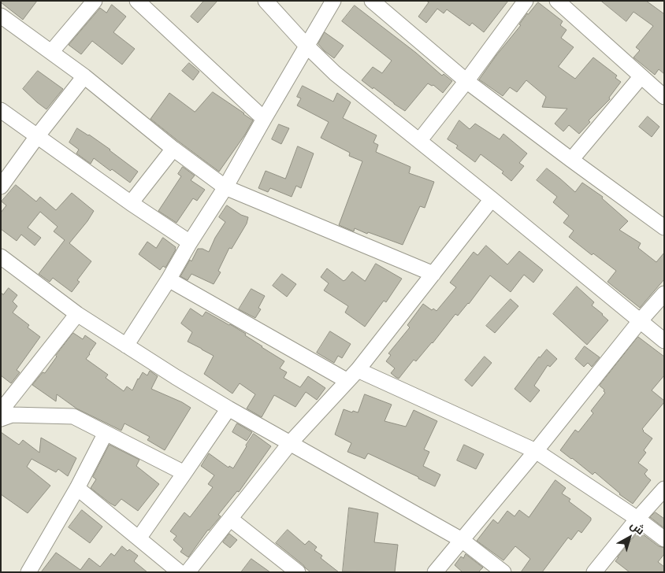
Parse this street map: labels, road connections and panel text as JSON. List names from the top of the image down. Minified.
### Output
{"north":"top right"}
